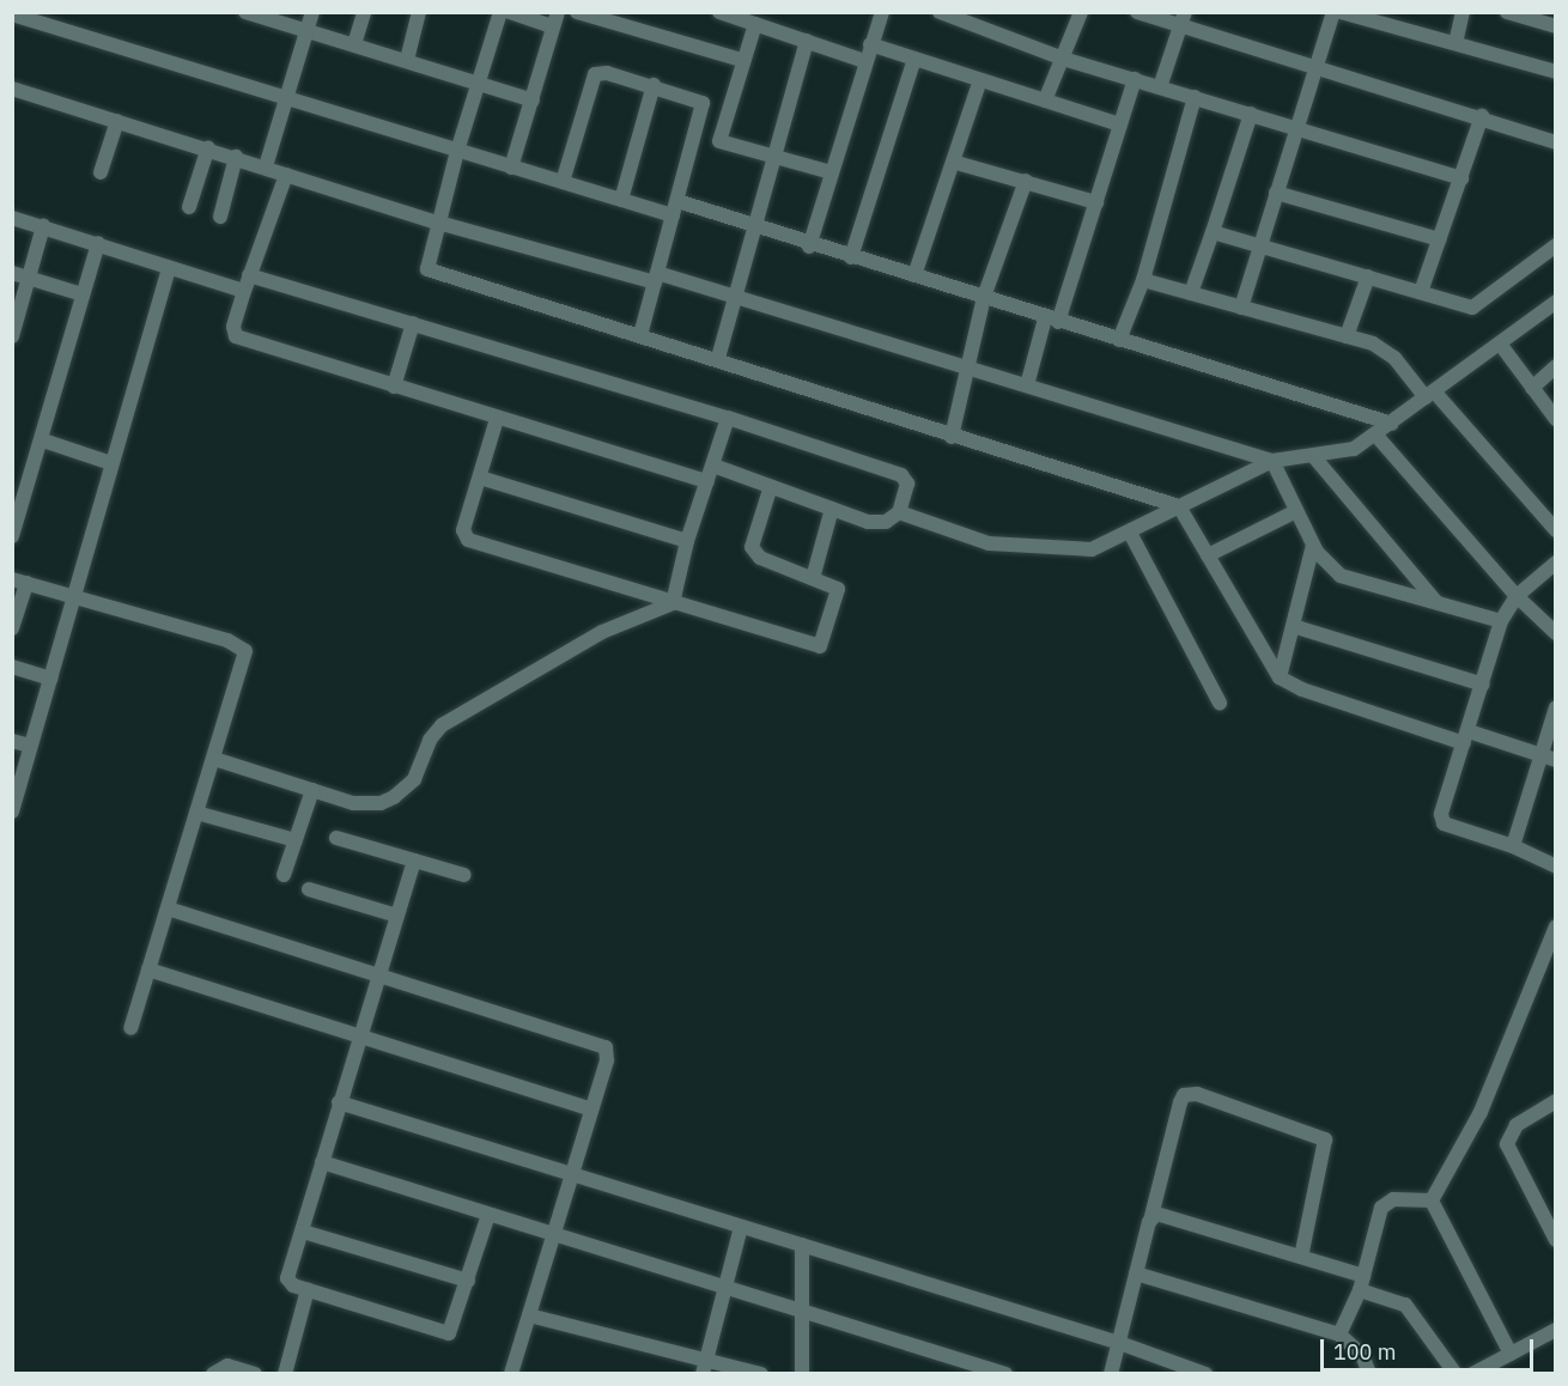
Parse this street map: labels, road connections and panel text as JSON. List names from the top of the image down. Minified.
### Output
{"scale_bar":"100 m"}
